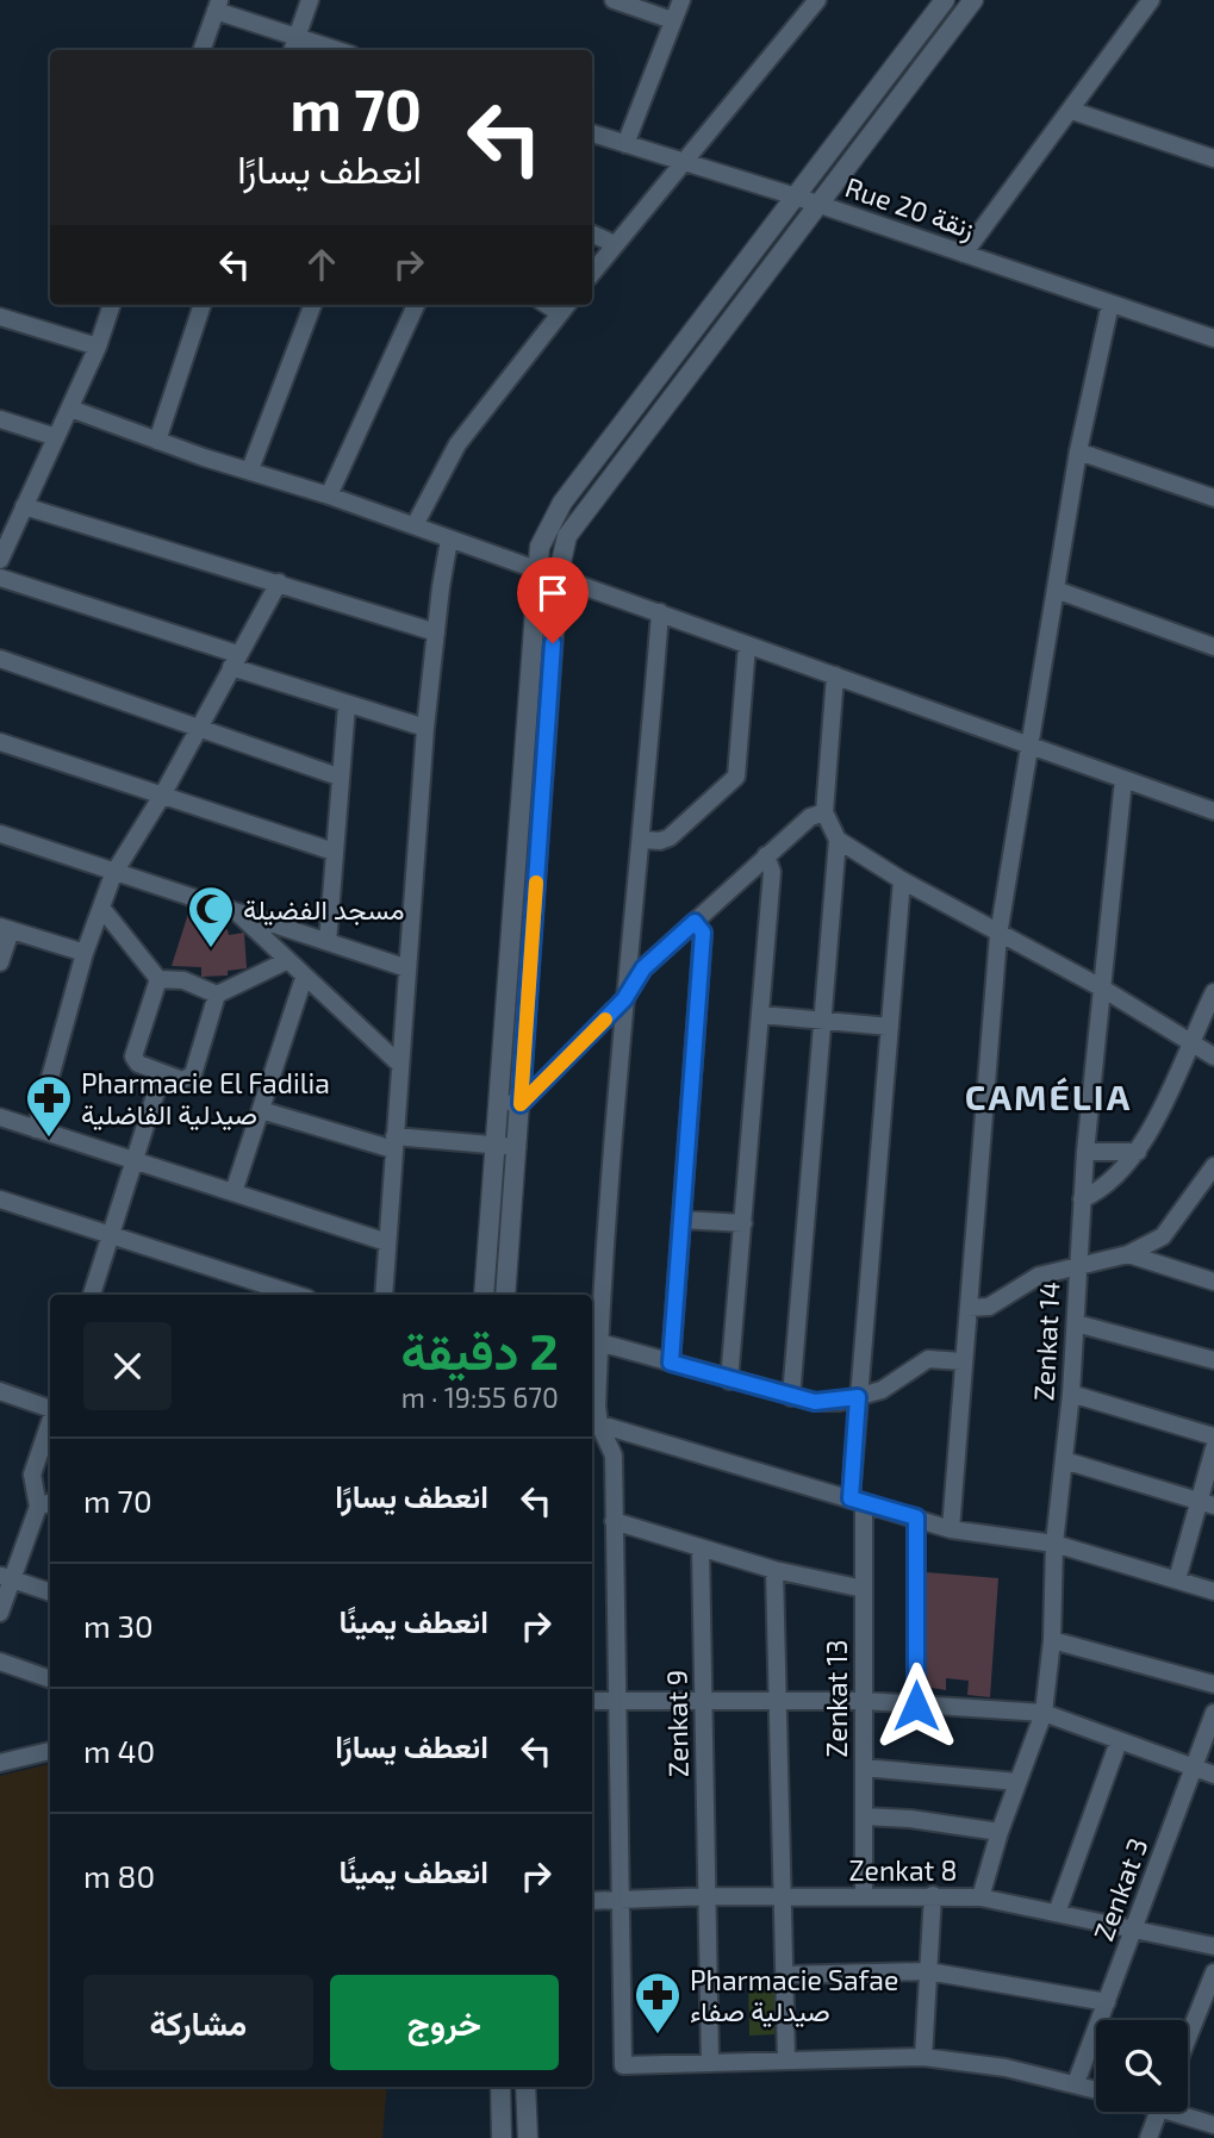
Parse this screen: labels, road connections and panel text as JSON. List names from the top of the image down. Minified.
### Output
{"streets":{"street":["Rue 20 زنقة","Zenkat 14","Zenkat 13","Zenkat 9","Zenkat 8","Zenkat 3"]},"crossings":[["Zenkat 14","Zenkat 8"],["Zenkat 13","Zenkat 8"],["Zenkat 9","Zenkat 8"],["Zenkat 8","Zenkat 3"]],"districts":["CAMÉLIA"],"places":{"mosque":["مسجد الفضيلة"],"pharmacy":["Pharmacie El Fadilia صيدلية الفاضلية","Pharmacie Safae صيدلية صفاء"]},"page":{"turn":["70 m","انعطف يسارًا"],"heading":["2 دقيقة","670 m · 19:55"],"list":[{"name":"انعطف يسارًا","value":"70 m"},{"name":"انعطف يمينًا","value":"30 m"},{"name":"انعطف يسارًا","value":"40 m"},{"name":"انعطف يمينًا","value":"80 m"}],"buttons":["خروج","مشاركة"]}}
